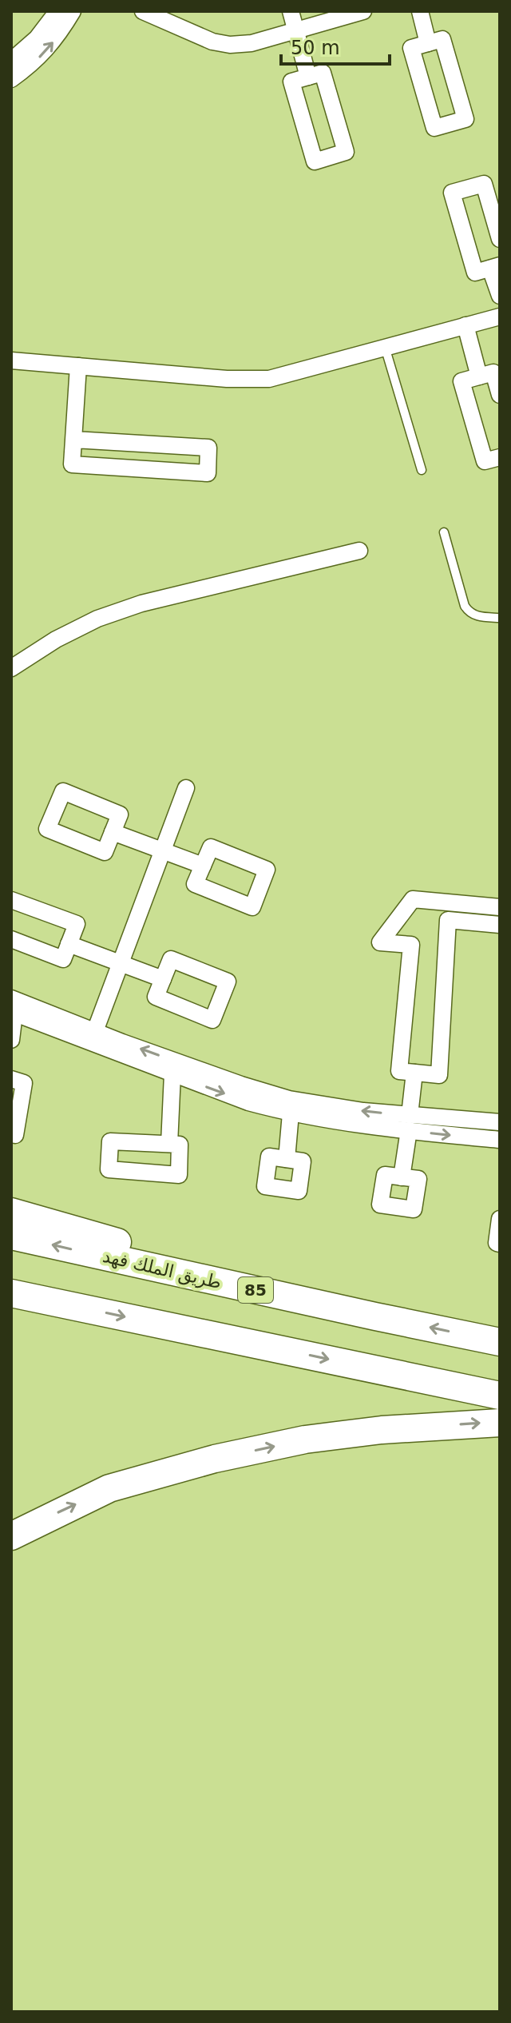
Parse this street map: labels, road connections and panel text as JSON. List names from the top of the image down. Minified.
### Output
{"streets":{"highway":["طريق الملك فهد","85"]},"scale_bar":"50 m"}
